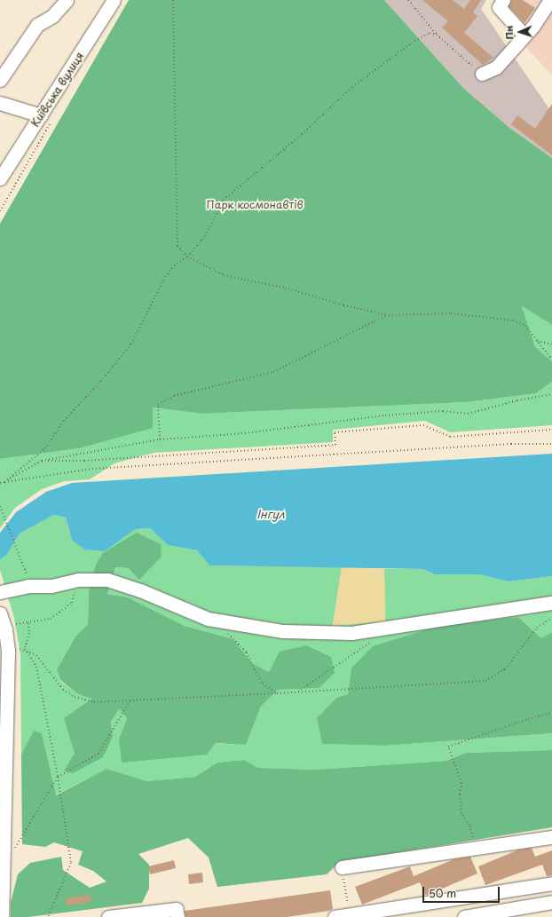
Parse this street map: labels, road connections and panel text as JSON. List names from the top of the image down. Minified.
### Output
{"streets":{"street":["Київська вулиця"]},"water":["Інгул"],"parks":["Парк космонавтів"],"scale_bar":"50 m","north":"left"}
